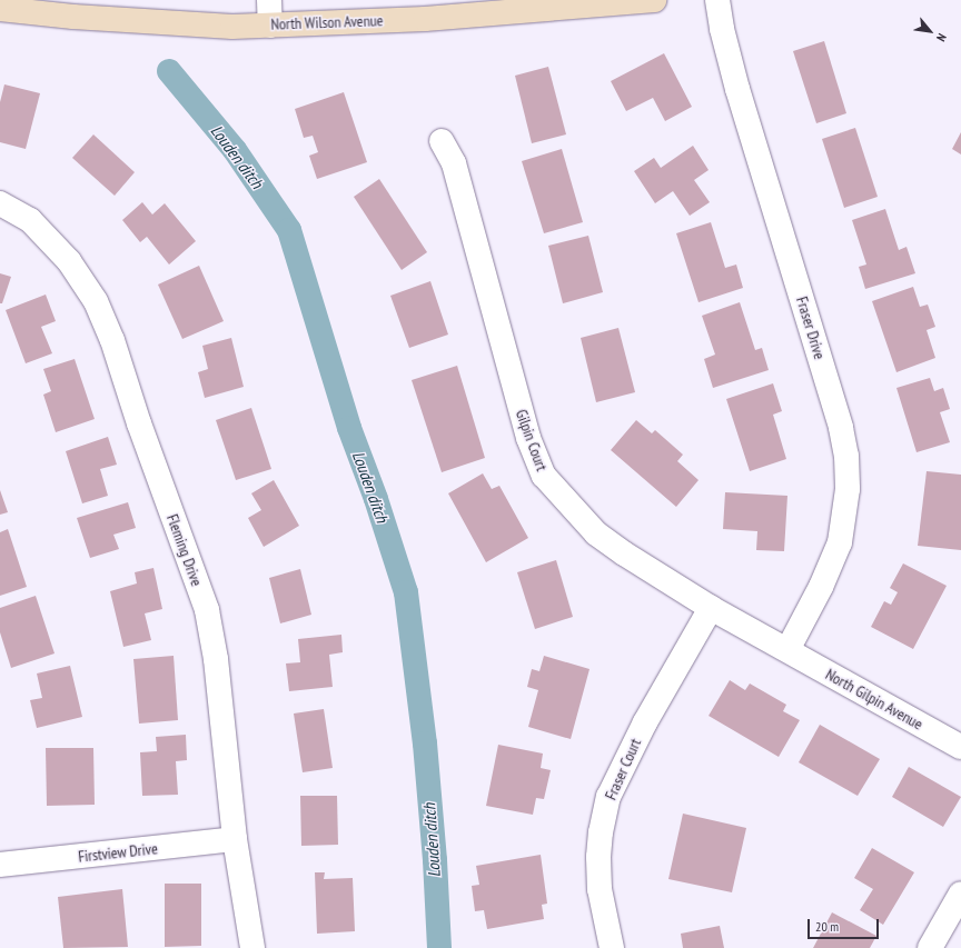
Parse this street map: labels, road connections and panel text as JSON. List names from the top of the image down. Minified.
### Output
{"streets":{"main road":["North Wilson Avenue"],"street":["Fraser Drive","Gilpin Court","Fleming Drive","North Gilpin Avenue","Fraser Court","Firstview Drive"]},"crossings":[["Fraser Drive","Gilpin Court"],["Fraser Drive","North Gilpin Avenue"],["Gilpin Court","North Gilpin Avenue"],["Gilpin Court","Fraser Court"],["Fleming Drive","Firstview Drive"]],"water":["Louden ditch"],"scale_bar":"20 m","north":"bottom right"}
